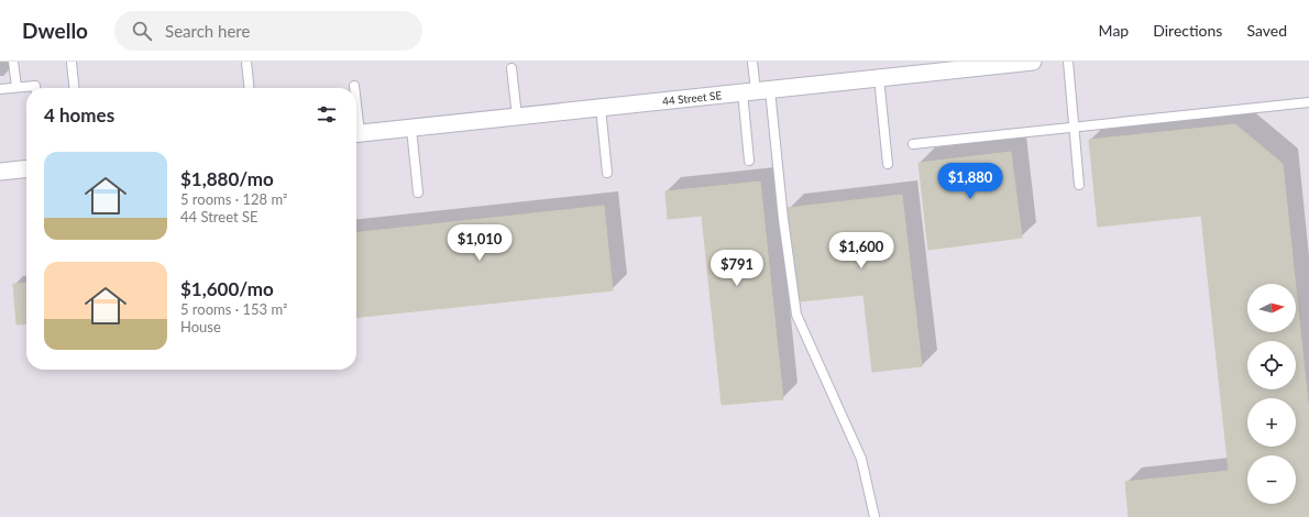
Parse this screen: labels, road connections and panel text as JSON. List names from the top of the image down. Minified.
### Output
{"streets":{"street":["44 Street SE"]},"north":"right","page":{"header":"Dwello","search":"Search here","nav":["Map","Directions","Saved"],"heading":"4 homes","list":[{"name":"$1,880/mo","note":"5 rooms · 128 m² · 44 Street SE"},{"name":"$1,600/mo","note":"5 rooms · 153 m² · House"}],"price":["$1,880","$1,010","$1,600","$791"],"map_buttons":["+","−"]}}
